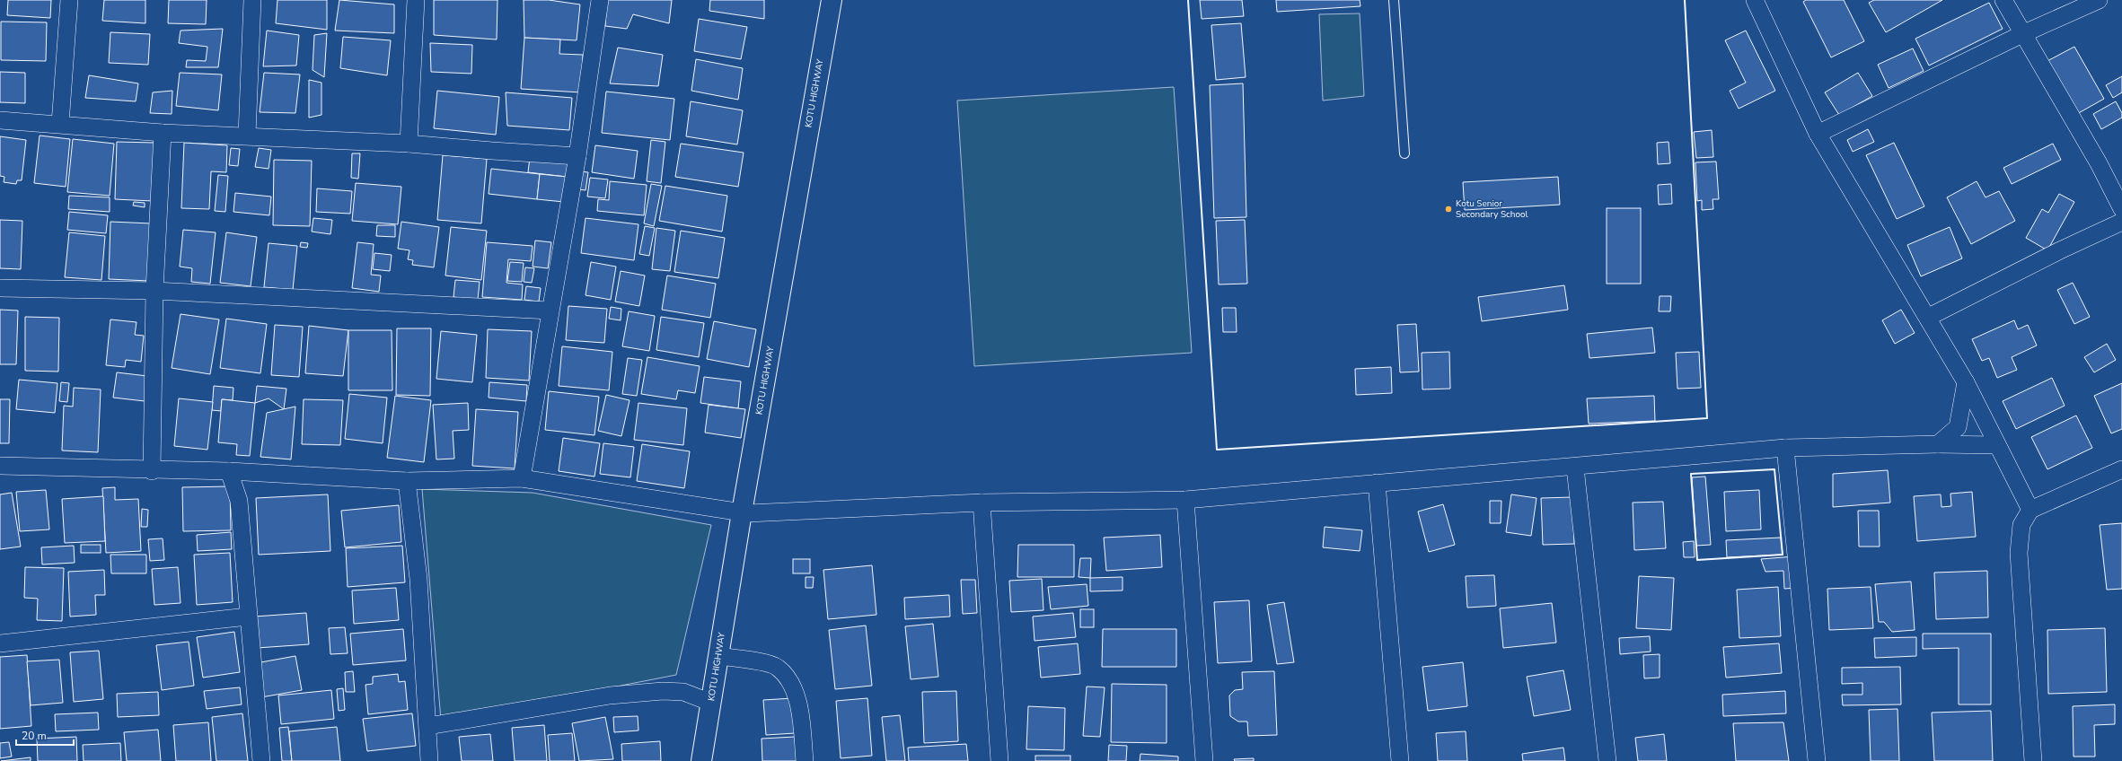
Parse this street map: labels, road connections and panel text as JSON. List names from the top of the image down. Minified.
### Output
{"streets":{"street":["KOTU HIGHWAY"]},"places":["Kotu Senior Secondary School"],"scale_bar":"20 m"}
